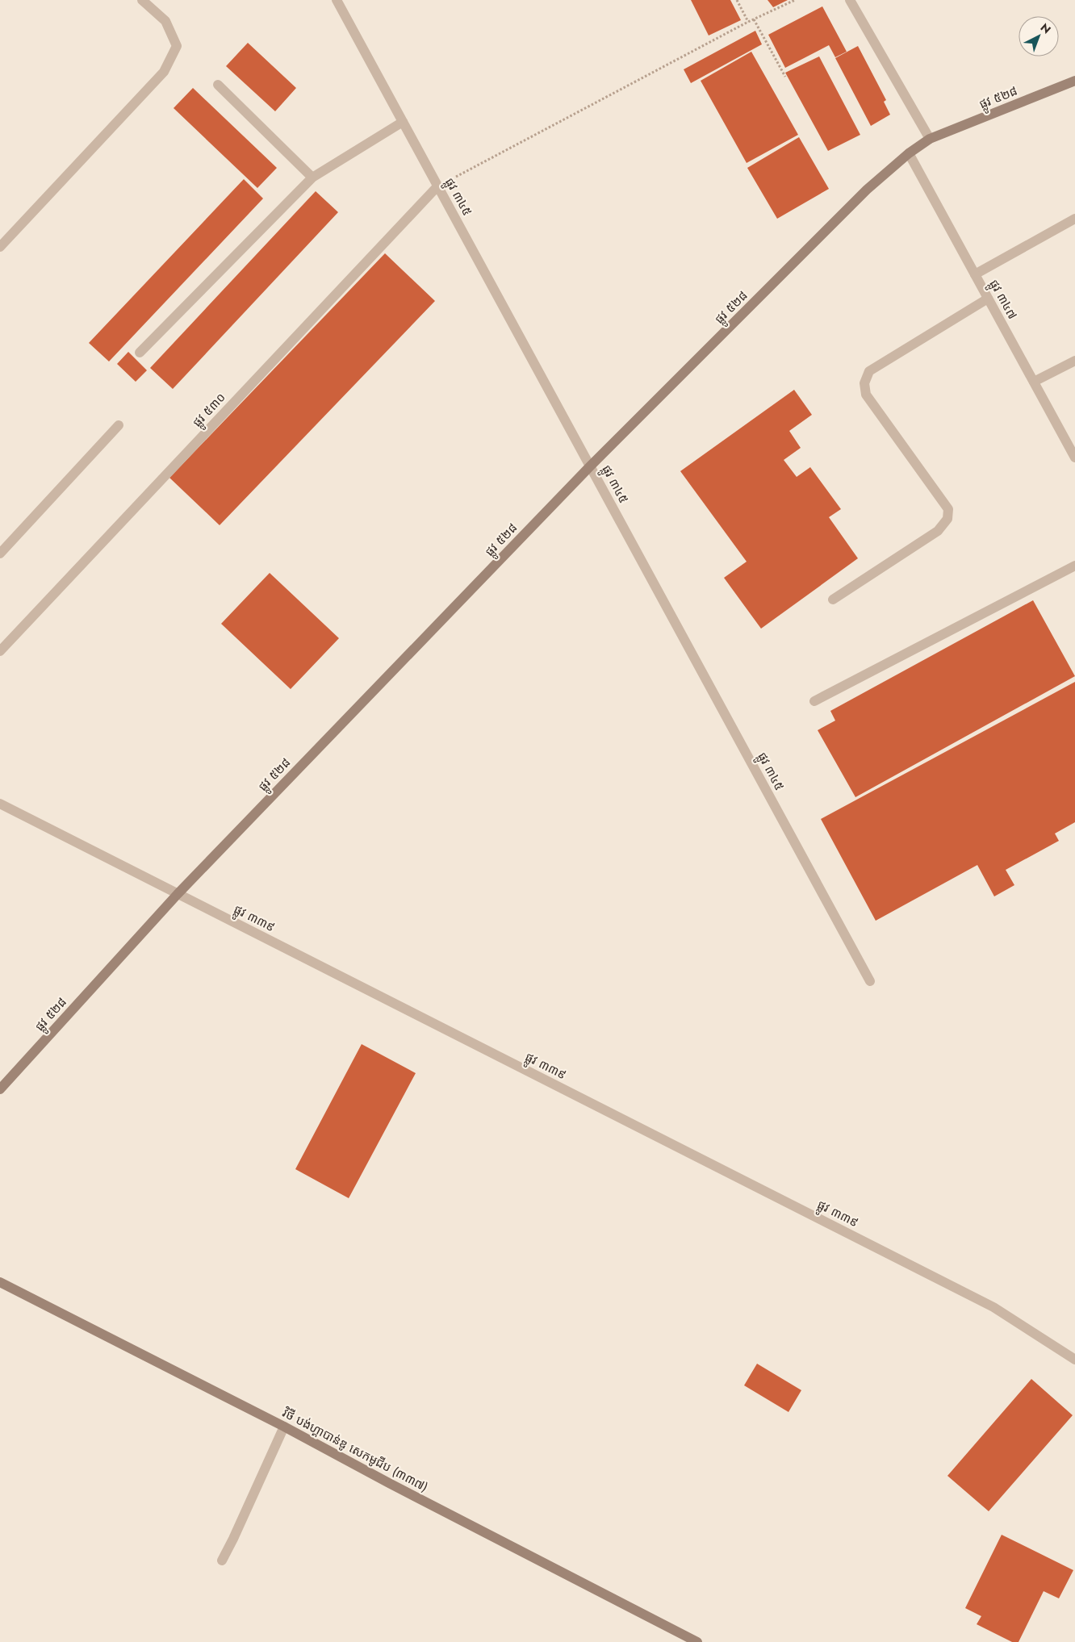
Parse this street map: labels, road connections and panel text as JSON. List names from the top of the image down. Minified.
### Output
{"streets":{"street":["ផ្លូវ ៥២៨","ផ្លូវ ៣៤៥","ផ្លូវ ៣៤៧","ផ្លូវ ៥៣០","ផ្លូវ ៣៣៩","វិថី បង់ហ្គាបាន់ឌូ សេកមូជីប (៣៣៧)"]},"crossings":[["ផ្លូវ ៥២៨","ផ្លូវ ៣៤៥"],["ផ្លូវ ៥២៨","ផ្លូវ ៣៤៧"],["ផ្លូវ ៥២៨","ផ្លូវ ៣៣៩"],["ផ្លូវ ៣៤៥","ផ្លូវ ៥៣០"]],"north":"top right"}
